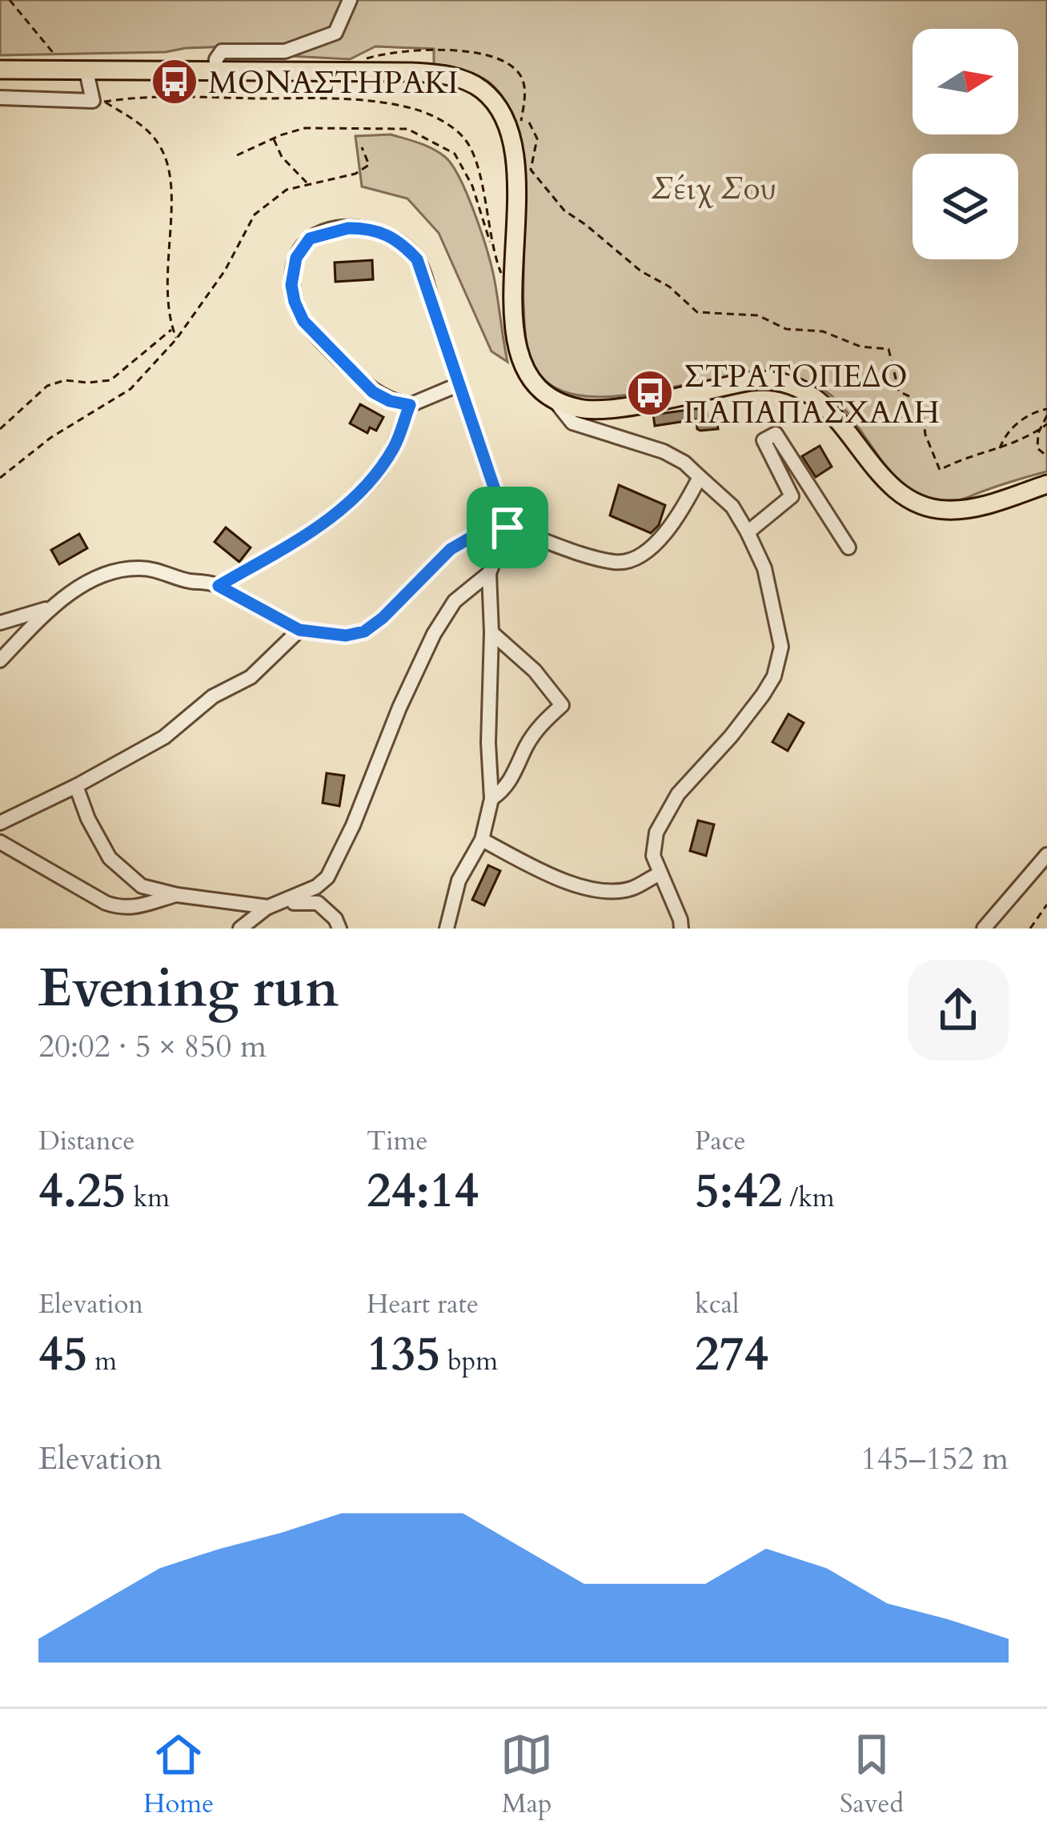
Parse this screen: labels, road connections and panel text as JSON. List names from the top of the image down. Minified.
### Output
{"parks":["Σέιχ Σου"],"places":{"bus stop":["ΜΟΝΑΣΤΗΡΑΚΙ","ΣΤΡΑΤΟΠΕΔΟ ΠΑΠΑΠΑΣΧΑΛΗ"]},"north":"right","page":{"heading":["Evening run","20:02 · 5 × 850 m"],"stats":[["Distance","4.25 km"],["Time","24:14"],["Pace","5:42 /km"],["Elevation","45 m"],["Heart rate","135 bpm"],["kcal","274"]],"chart":["Elevation","145–152 m"],"tabs":["Home","Map","Saved"]}}
